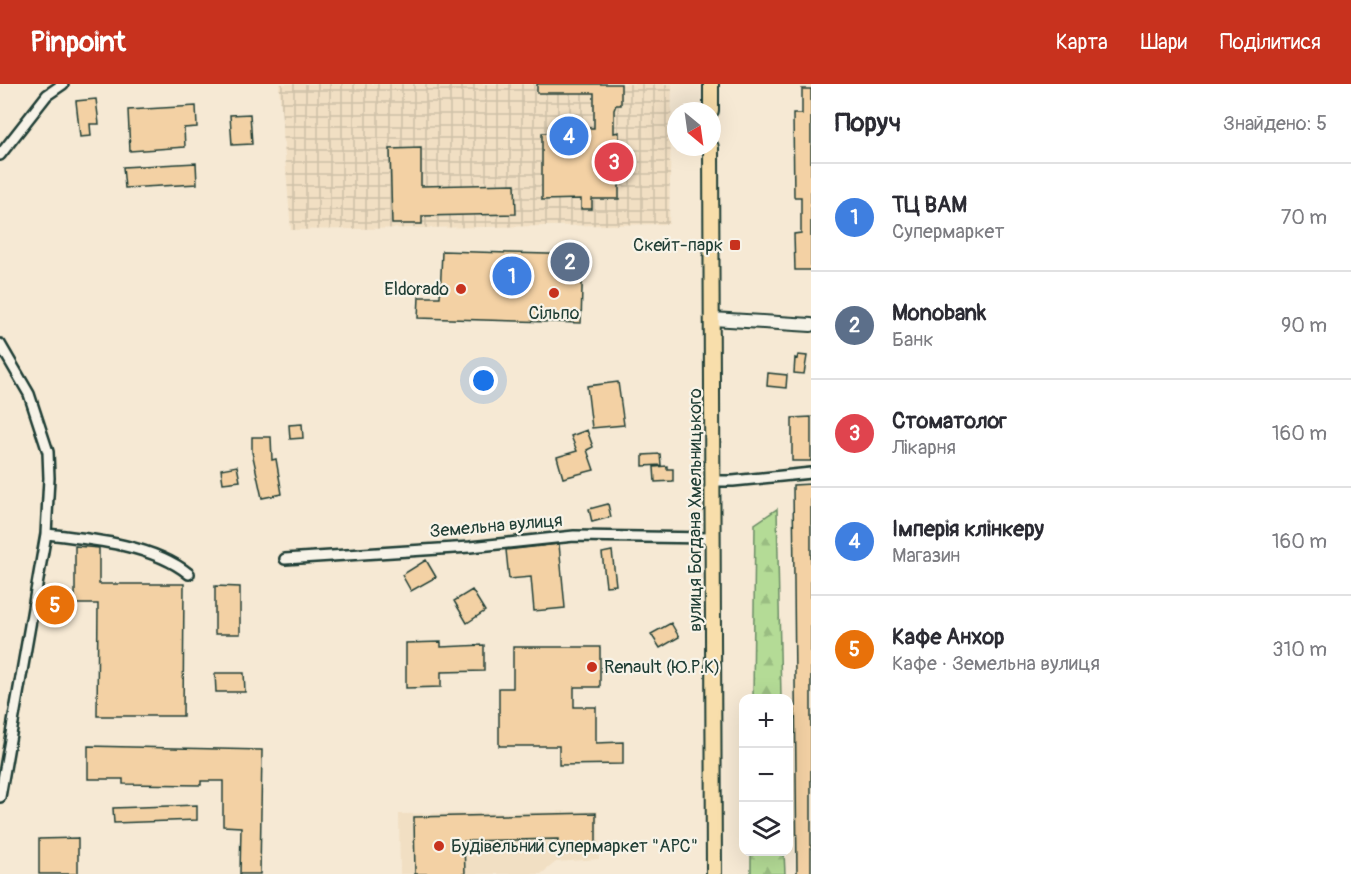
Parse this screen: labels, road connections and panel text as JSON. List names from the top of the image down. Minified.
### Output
{"streets":{"main road":["вулиця Богдана Хмельницького"],"street":["Земельна вулиця"]},"crossings":[["вулиця Богдана Хмельницького","Земельна вулиця"]],"places":{"transit":["Скейт-парк"],"other":["Eldorado","Сільпо","Renault (Ю.Р.К)","Будівельний супермаркет \"АРС\""]},"north":"bottom right","page":{"header":"Pinpoint","nav":["Карта","Шари","Поділитися"],"heading":["Поруч","Знайдено: 5"],"pins":["4","3","2","1","5"],"list":[{"mark":"1","name":"ТЦ ВАМ","note":"Супермаркет","value":"70 m"},{"mark":"2","name":"Monobank","note":"Банк","value":"90 m"},{"mark":"3","name":"Стоматолог","note":"Лікарня","value":"160 m"},{"mark":"4","name":"Імперія клінкеру","note":"Магазин","value":"160 m"},{"mark":"5","name":"Кафе Анхор","note":"Кафе · Земельна вулиця","value":"310 m"}],"map_buttons":["+","−"]}}
